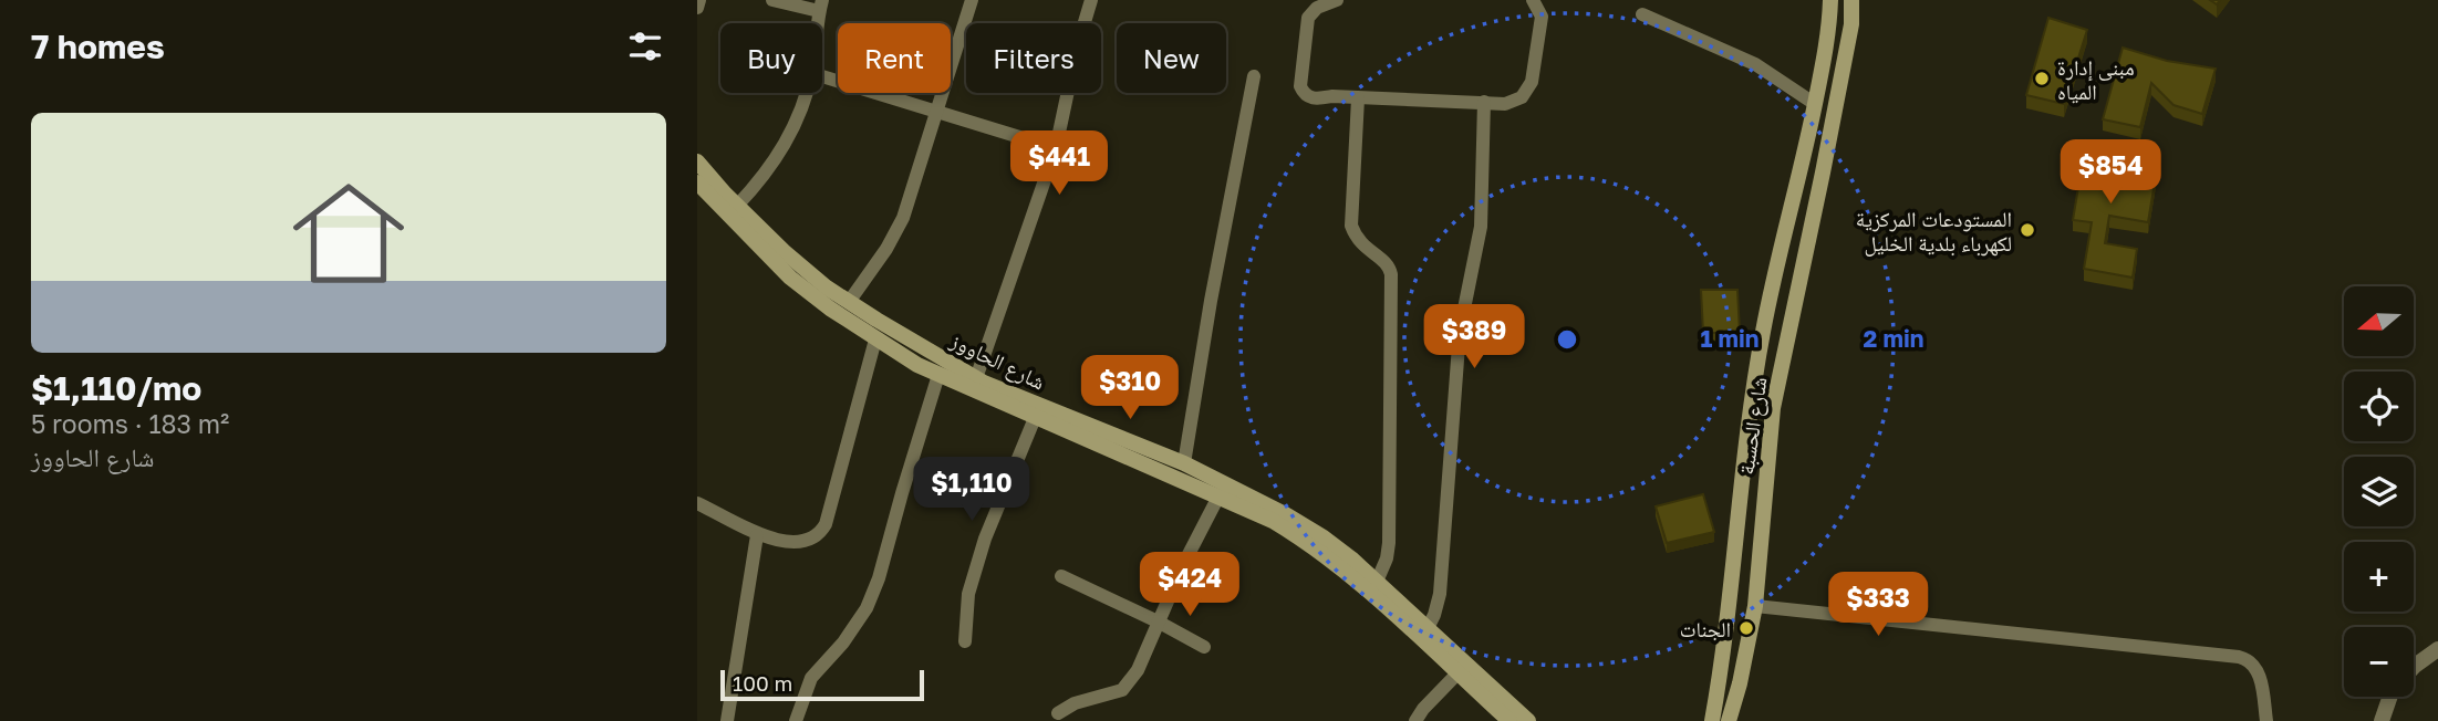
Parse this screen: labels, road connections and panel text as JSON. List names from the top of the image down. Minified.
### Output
{"streets":{"main road":["شارع الحاووز","شارع الحسبة"]},"places":["مبنى إدارة المياه","المستودعات المركزية لكهرباء بلدية الخليل","الجنات"],"scale_bar":"100 m","north":"left","page":{"heading":"7 homes","chip":["Buy","Rent","Filters","New"],"list":[{"name":"$1,110/mo","note":"5 rooms · 183 m² · شارع الحاووز"}],"price":["$441","$854","$389","$310","$1,110","$424","$333"],"map_buttons":["+","−"],"scale":"100 m"},"rings":["1 min","2 min"]}
